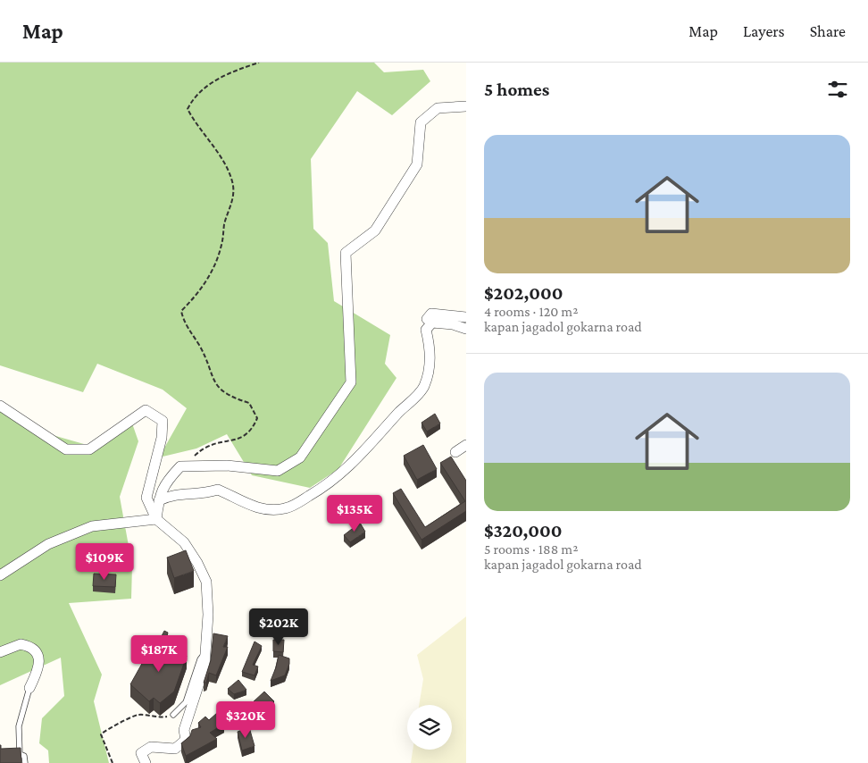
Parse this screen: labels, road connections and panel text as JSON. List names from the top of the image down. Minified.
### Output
{"page":{"header":"Map","nav":["Map","Layers","Share"],"heading":"5 homes","list":[{"name":"$202,000","note":"4 rooms · 120 m² · kapan jagadol gokarna road"},{"name":"$320,000","note":"5 rooms · 188 m² · kapan jagadol gokarna road"}],"price":["$135K","$109K","$202K","$187K","$320K"]}}
